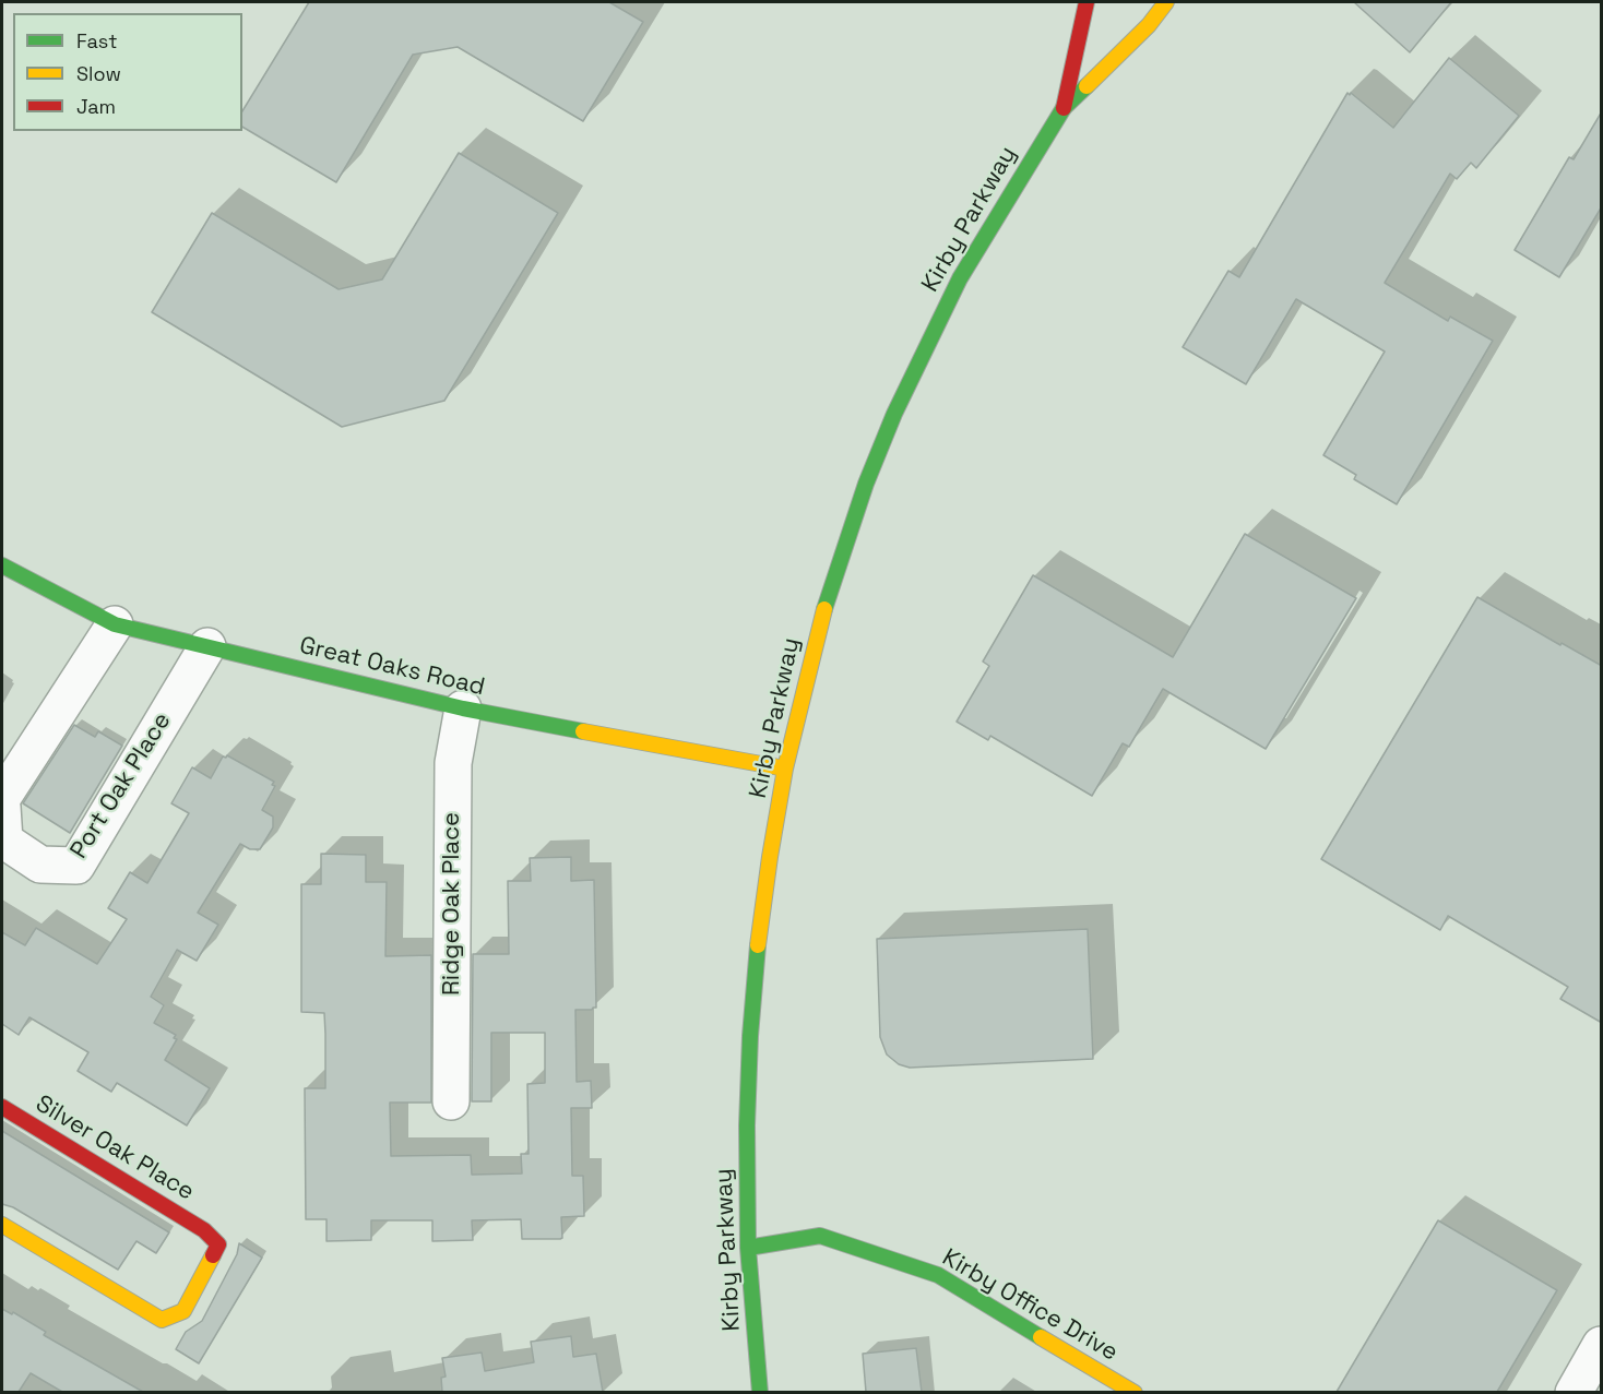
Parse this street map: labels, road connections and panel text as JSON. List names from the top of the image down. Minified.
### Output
{"streets":{"street":["Kirby Parkway","Great Oaks Road","Port Oak Place","Ridge Oak Place","Silver Oak Place","Kirby Office Drive"]},"crossings":[["Kirby Parkway","Great Oaks Road"],["Kirby Parkway","Kirby Office Drive"],["Great Oaks Road","Port Oak Place"],["Great Oaks Road","Ridge Oak Place"]],"legend":["Fast","Slow","Jam"]}
